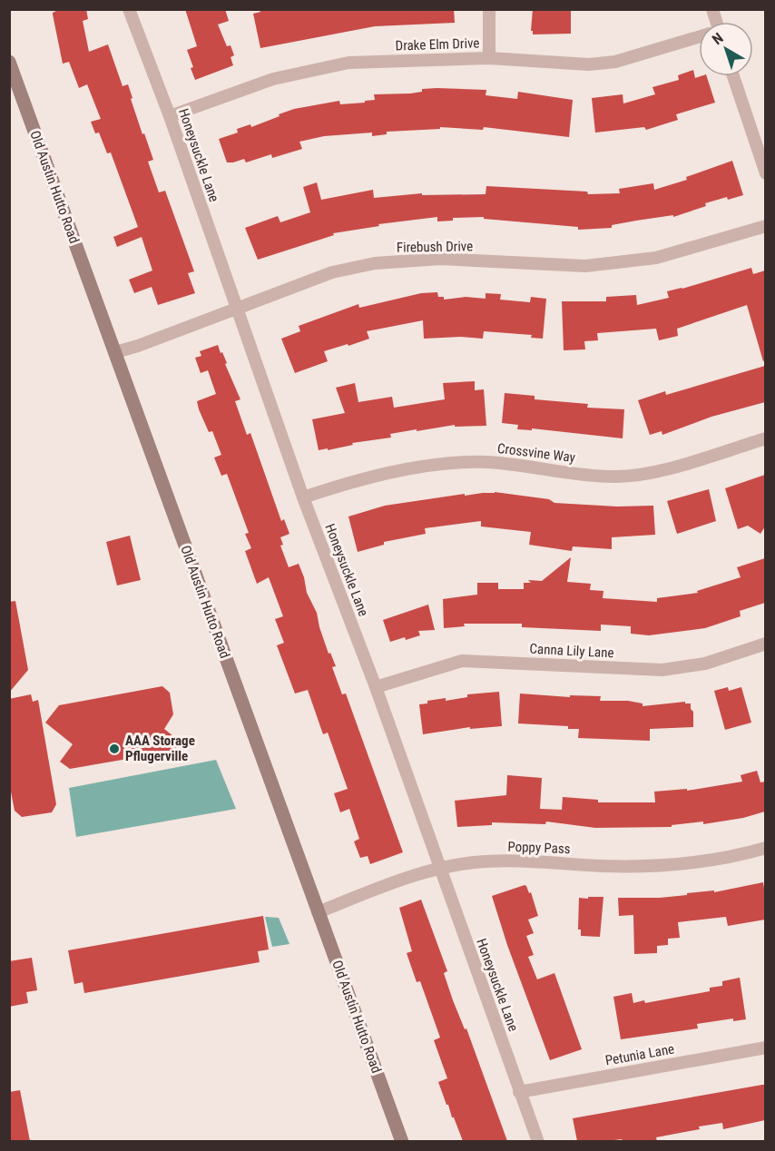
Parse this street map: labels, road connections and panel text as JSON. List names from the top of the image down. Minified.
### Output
{"streets":{"street":["Drake Elm Drive","Honeysuckle Lane","Old Austin Hutto Road","Firebush Drive","Crossvine Way","Canna Lily Lane","Poppy Pass","Petunia Lane"]},"crossings":[["Drake Elm Drive","Honeysuckle Lane"],["Honeysuckle Lane","Firebush Drive"],["Honeysuckle Lane","Crossvine Way"],["Honeysuckle Lane","Canna Lily Lane"],["Honeysuckle Lane","Poppy Pass"],["Honeysuckle Lane","Petunia Lane"],["Old Austin Hutto Road","Firebush Drive"],["Old Austin Hutto Road","Poppy Pass"]],"places":["AAA Storage Pflugerville"],"north":"top left"}
